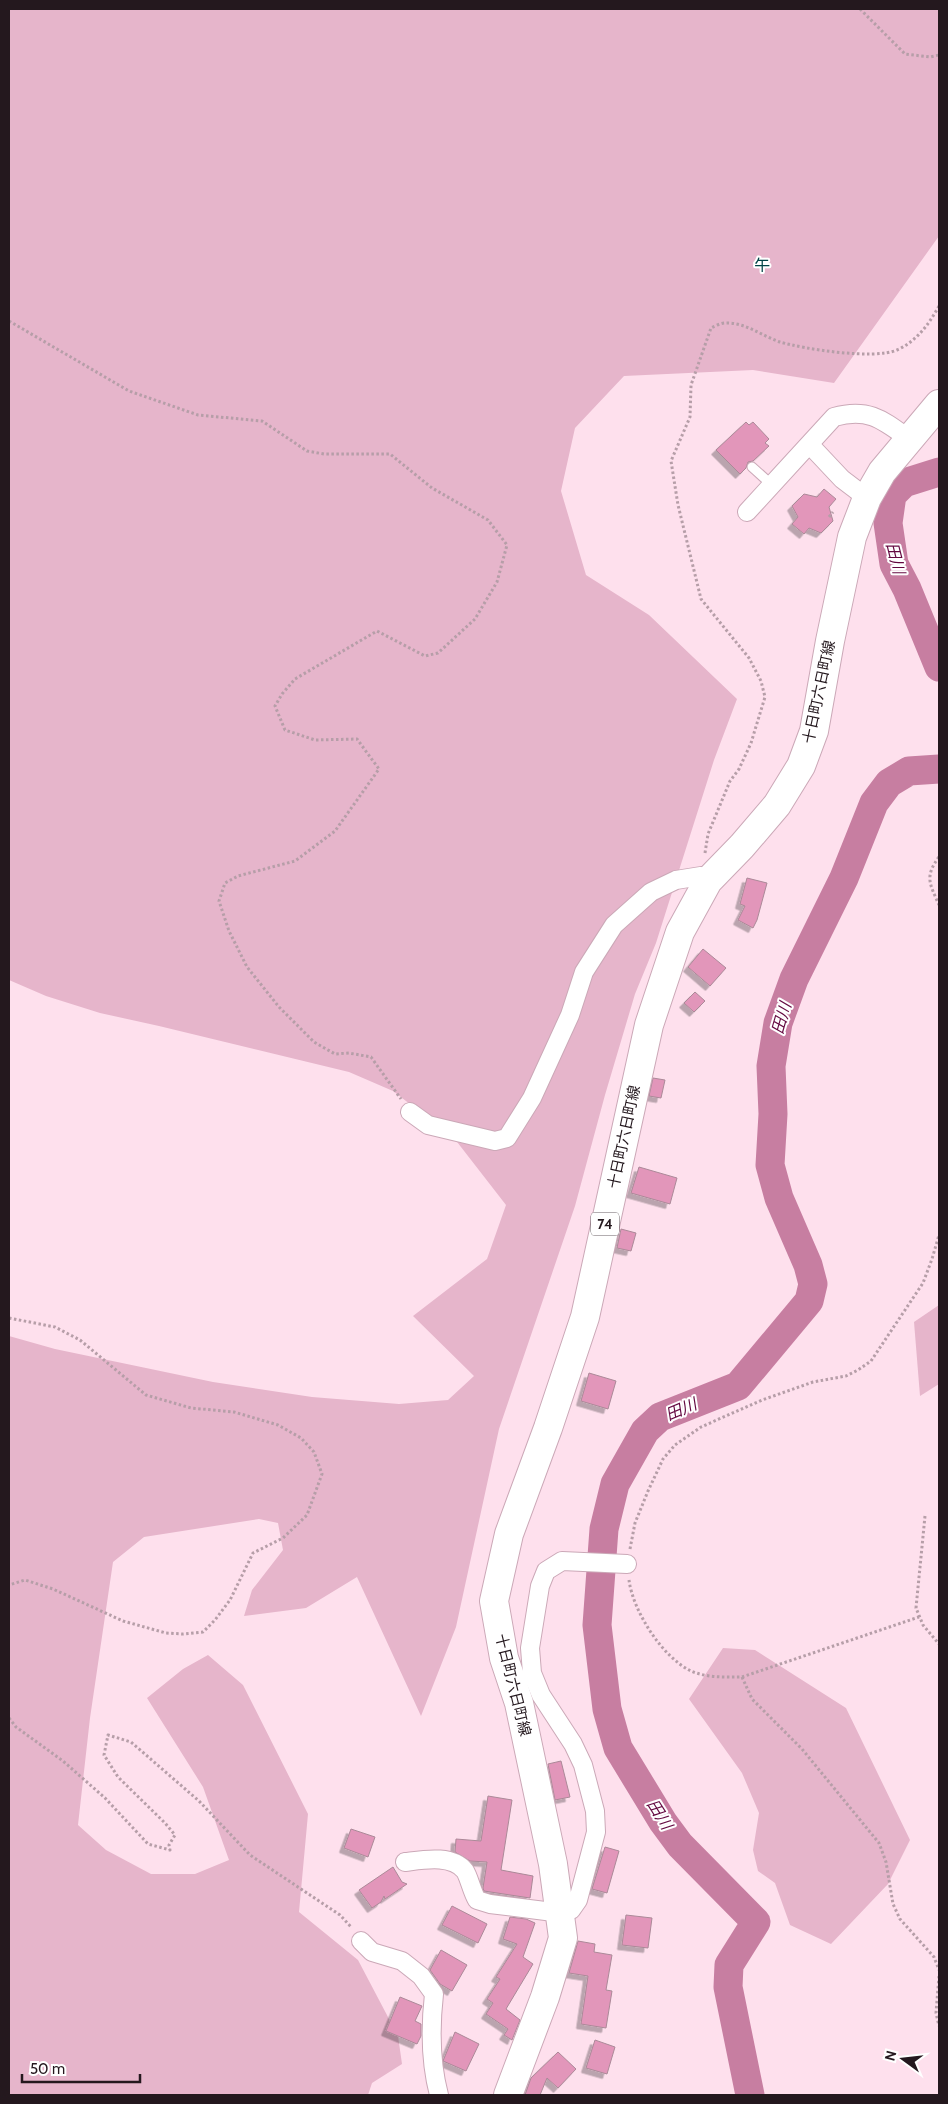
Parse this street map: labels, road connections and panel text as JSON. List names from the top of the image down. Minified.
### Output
{"streets":{"main road":["十日町六日町線","74"]},"districts":["午"],"water":["田川"],"scale_bar":"50 m","north":"left"}
